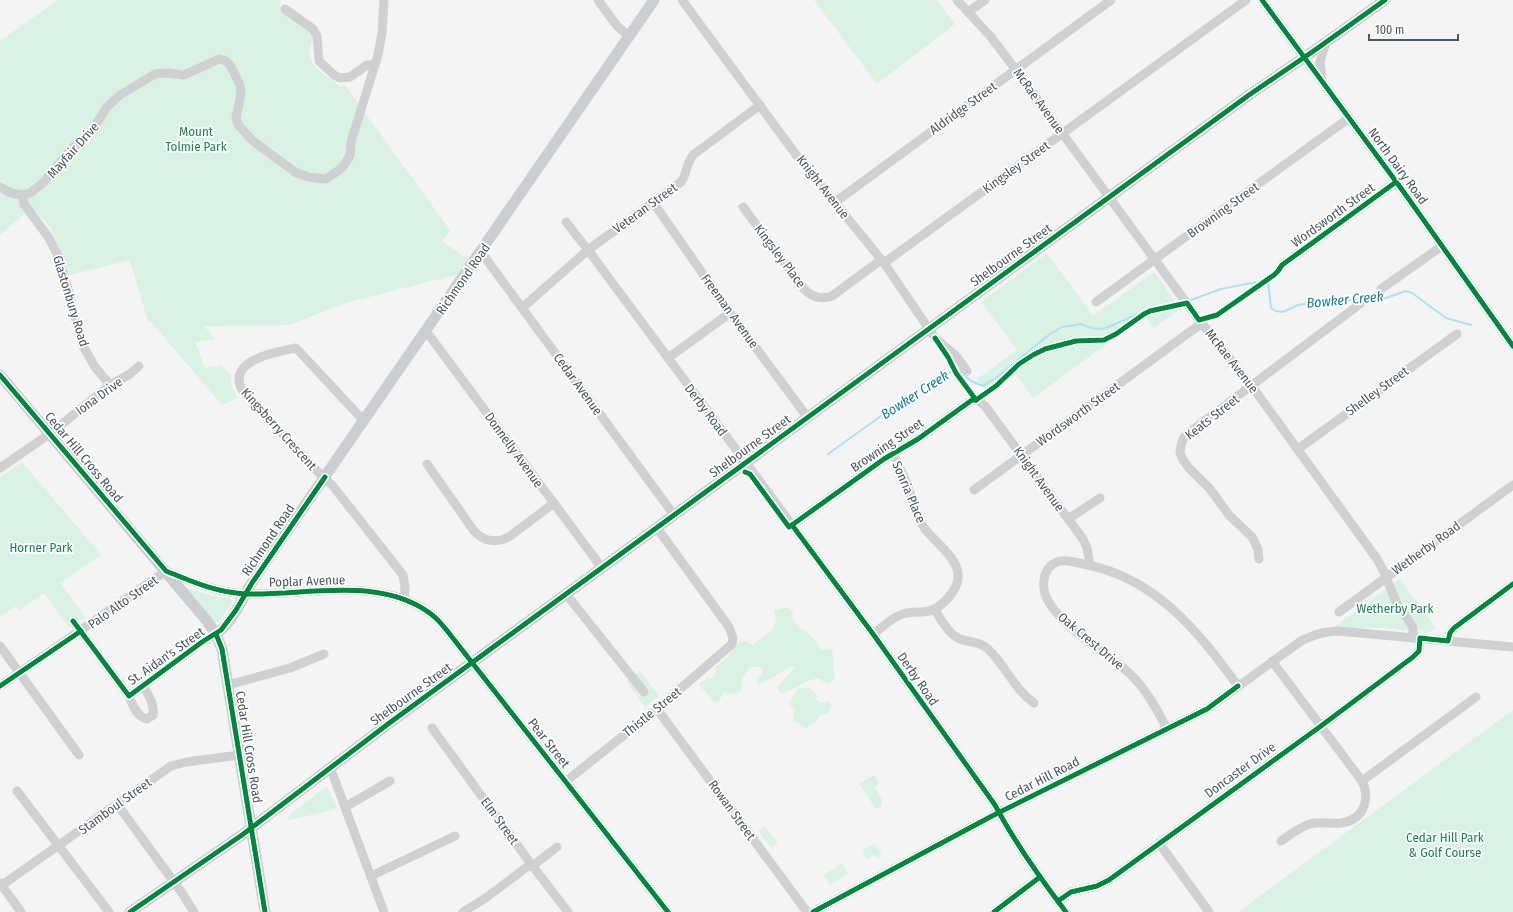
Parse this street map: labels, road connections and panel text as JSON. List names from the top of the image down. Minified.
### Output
{"streets":{"main road":["Shelbourne Street","Richmond Road","Cedar Hill Cross Road"],"street":["McRae Avenue","Aldridge Street","Mayfair Drive","North Dairy Road","Kingsley Street","Knight Avenue","Veteran Street","Browning Street","Wordsworth Street","Kingsley Place","Glastonbury Road","Freeman Avenue","Cedar Avenue","Shelley Street","Iona Drive","Derby Road","Keats Street","Kingsberry Crescent","Donnelly Avenue","Sonria Place","Wetherby Road","Poplar Avenue","Palo Alto Street","Oak Crest Drive","St. Aidan's Street","Thistle Street","Pear Street","Doncaster Drive","Cedar Hill Road","Stamboul Street","Rowan Street","Elm Street"]},"crossings":[["McRae Avenue","Aldridge Street"],["McRae Avenue","Kingsley Street"],["McRae Avenue","Browning Street"],["McRae Avenue","Wordsworth Street"],["McRae Avenue","Shelbourne Street"],["McRae Avenue","Shelley Street"],["McRae Avenue","Keats Street"],["McRae Avenue","Wetherby Road"],["McRae Avenue","Doncaster Drive"],["McRae Avenue","Cedar Hill Road"],["Aldridge Street","Knight Avenue"],["Mayfair Drive","Glastonbury Road"],["North Dairy Road","Browning Street"],["North Dairy Road","Wordsworth Street"],["North Dairy Road","Shelbourne Street"],["Kingsley Street","Knight Avenue"],["Kingsley Street","Kingsley Place"],["Knight Avenue","Veteran Street"],["Knight Avenue","Browning Street"],["Knight Avenue","Wordsworth Street"],["Knight Avenue","Shelbourne Street"],["Knight Avenue","Kingsley Place"],["Knight Avenue","Oak Crest Drive"],["Veteran Street","Freeman Avenue"],["Veteran Street","Cedar Avenue"],["Veteran Street","Derby Road"],["Browning Street","Derby Road"],["Browning Street","Sonria Place"],["Shelbourne Street","Freeman Avenue"],["Shelbourne Street","Cedar Avenue"],["Shelbourne Street","Derby Road"],["Shelbourne Street","Donnelly Avenue"],["Shelbourne Street","Cedar Hill Cross Road"],["Shelbourne Street","Thistle Street"],["Shelbourne Street","Pear Street"],["Richmond Road","Cedar Avenue"],["Richmond Road","Kingsberry Crescent"],["Richmond Road","Donnelly Avenue"],["Richmond Road","Cedar Hill Cross Road"],["Richmond Road","Poplar Avenue"],["Richmond Road","St. Aidan's Street"],["Glastonbury Road","Iona Drive"],["Iona Drive","Cedar Hill Cross Road"],["Derby Road","Doncaster Drive"],["Derby Road","Cedar Hill Road"],["Cedar Hill Cross Road","Poplar Avenue"],["Cedar Hill Cross Road","Palo Alto Street"],["Cedar Hill Cross Road","St. Aidan's Street"],["Cedar Hill Cross Road","Stamboul Street"],["Poplar Avenue","Palo Alto Street"],["Poplar Avenue","Pear Street"],["Oak Crest Drive","Cedar Hill Road"],["Thistle Street","Pear Street"],["Thistle Street","Rowan Street"],["Doncaster Drive","Cedar Hill Road"]],"water":["Bowker Creek"],"parks":["Mount Tolmie Park","Horner Park","Wetherby Park","Cedar Hill Park & Golf Course"],"scale_bar":"100 m"}
